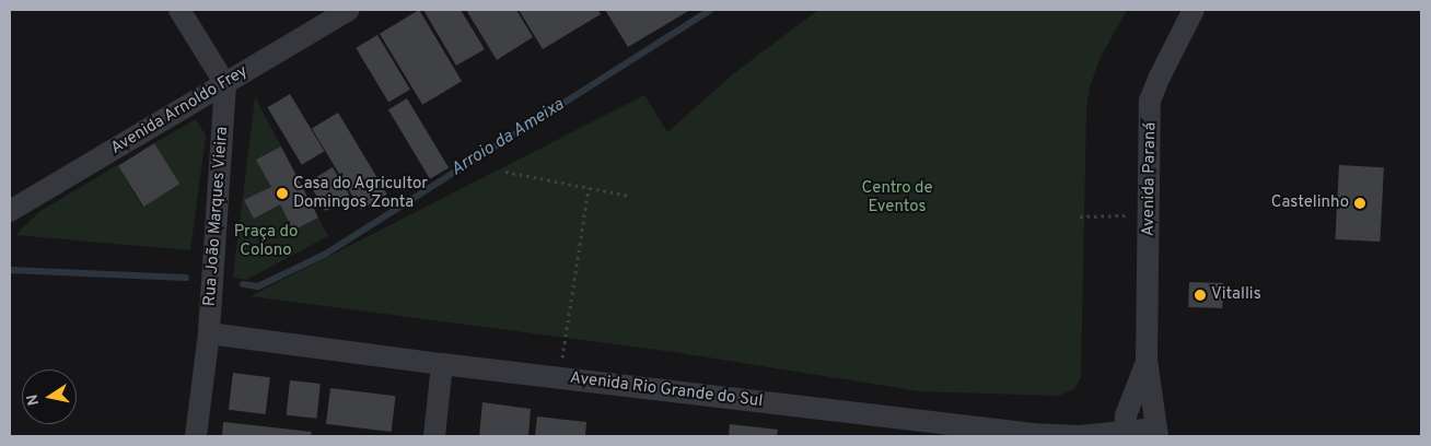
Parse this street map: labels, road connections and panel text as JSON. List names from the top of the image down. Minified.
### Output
{"streets":{"street":["Avenida Arnoldo Frey","Avenida Paraná","Rua João Marques Vieira","Avenida Rio Grande do Sul"]},"crossings":[["Avenida Arnoldo Frey","Rua João Marques Vieira"],["Avenida Paraná","Avenida Rio Grande do Sul"],["Rua João Marques Vieira","Avenida Rio Grande do Sul"]],"water":["Arroio da Ameixa"],"parks":["Centro de Eventos","Praça do Colono"],"places":["Casa do Agricultor Domingos Zonta","Castelinho","Vitallis"],"north":"left"}
